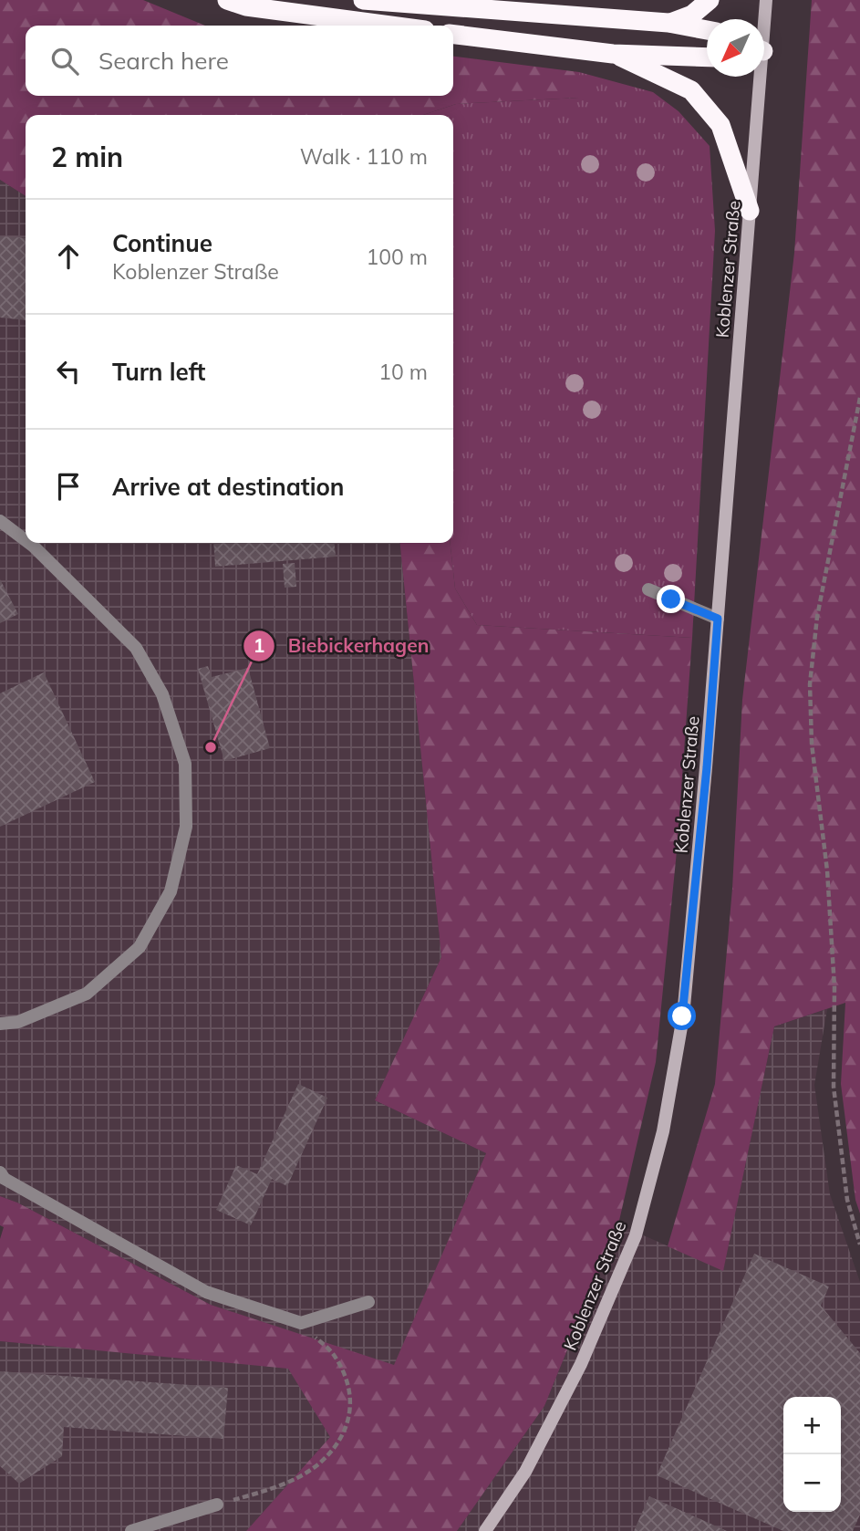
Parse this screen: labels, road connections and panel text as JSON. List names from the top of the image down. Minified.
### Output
{"streets":{"main road":["Koblenzer Straße"]},"places":["Biebickerhagen"],"north":"bottom left","page":{"search":"Search here","heading":["2 min","Walk · 110 m"],"list":[["Continue","Koblenzer Straße","100 m"],["Turn left","10 m"],"Arrive at destination"],"map_buttons":["+","−"]}}
